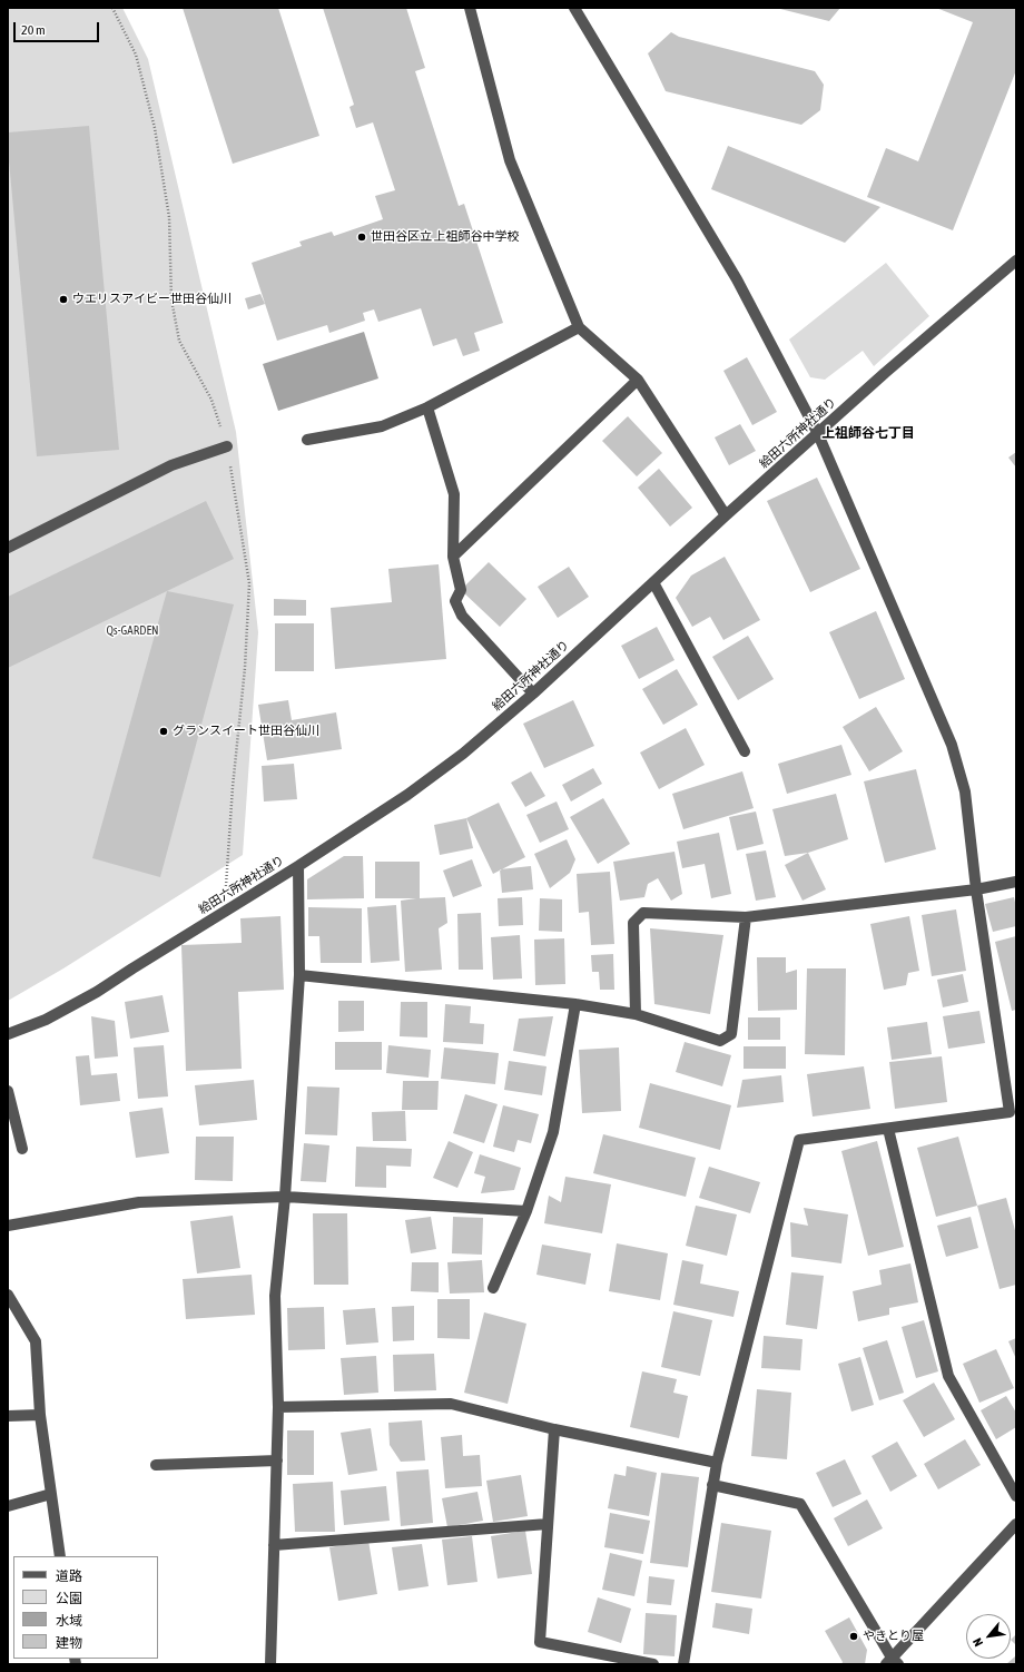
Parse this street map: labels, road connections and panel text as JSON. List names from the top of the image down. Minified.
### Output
{"streets":{"street":["給田六所神社通り"]},"districts":["上祖師谷七丁目"],"parks":["Qs-GARDEN"],"places":["世田谷区立 上祖師谷中学校","ウエリスアイビー世田谷仙川","グランスイート世田谷仙川","やきとり屋"],"legend":["道路","公園","水域","建物"],"scale_bar":"20 m","north":"bottom left"}
